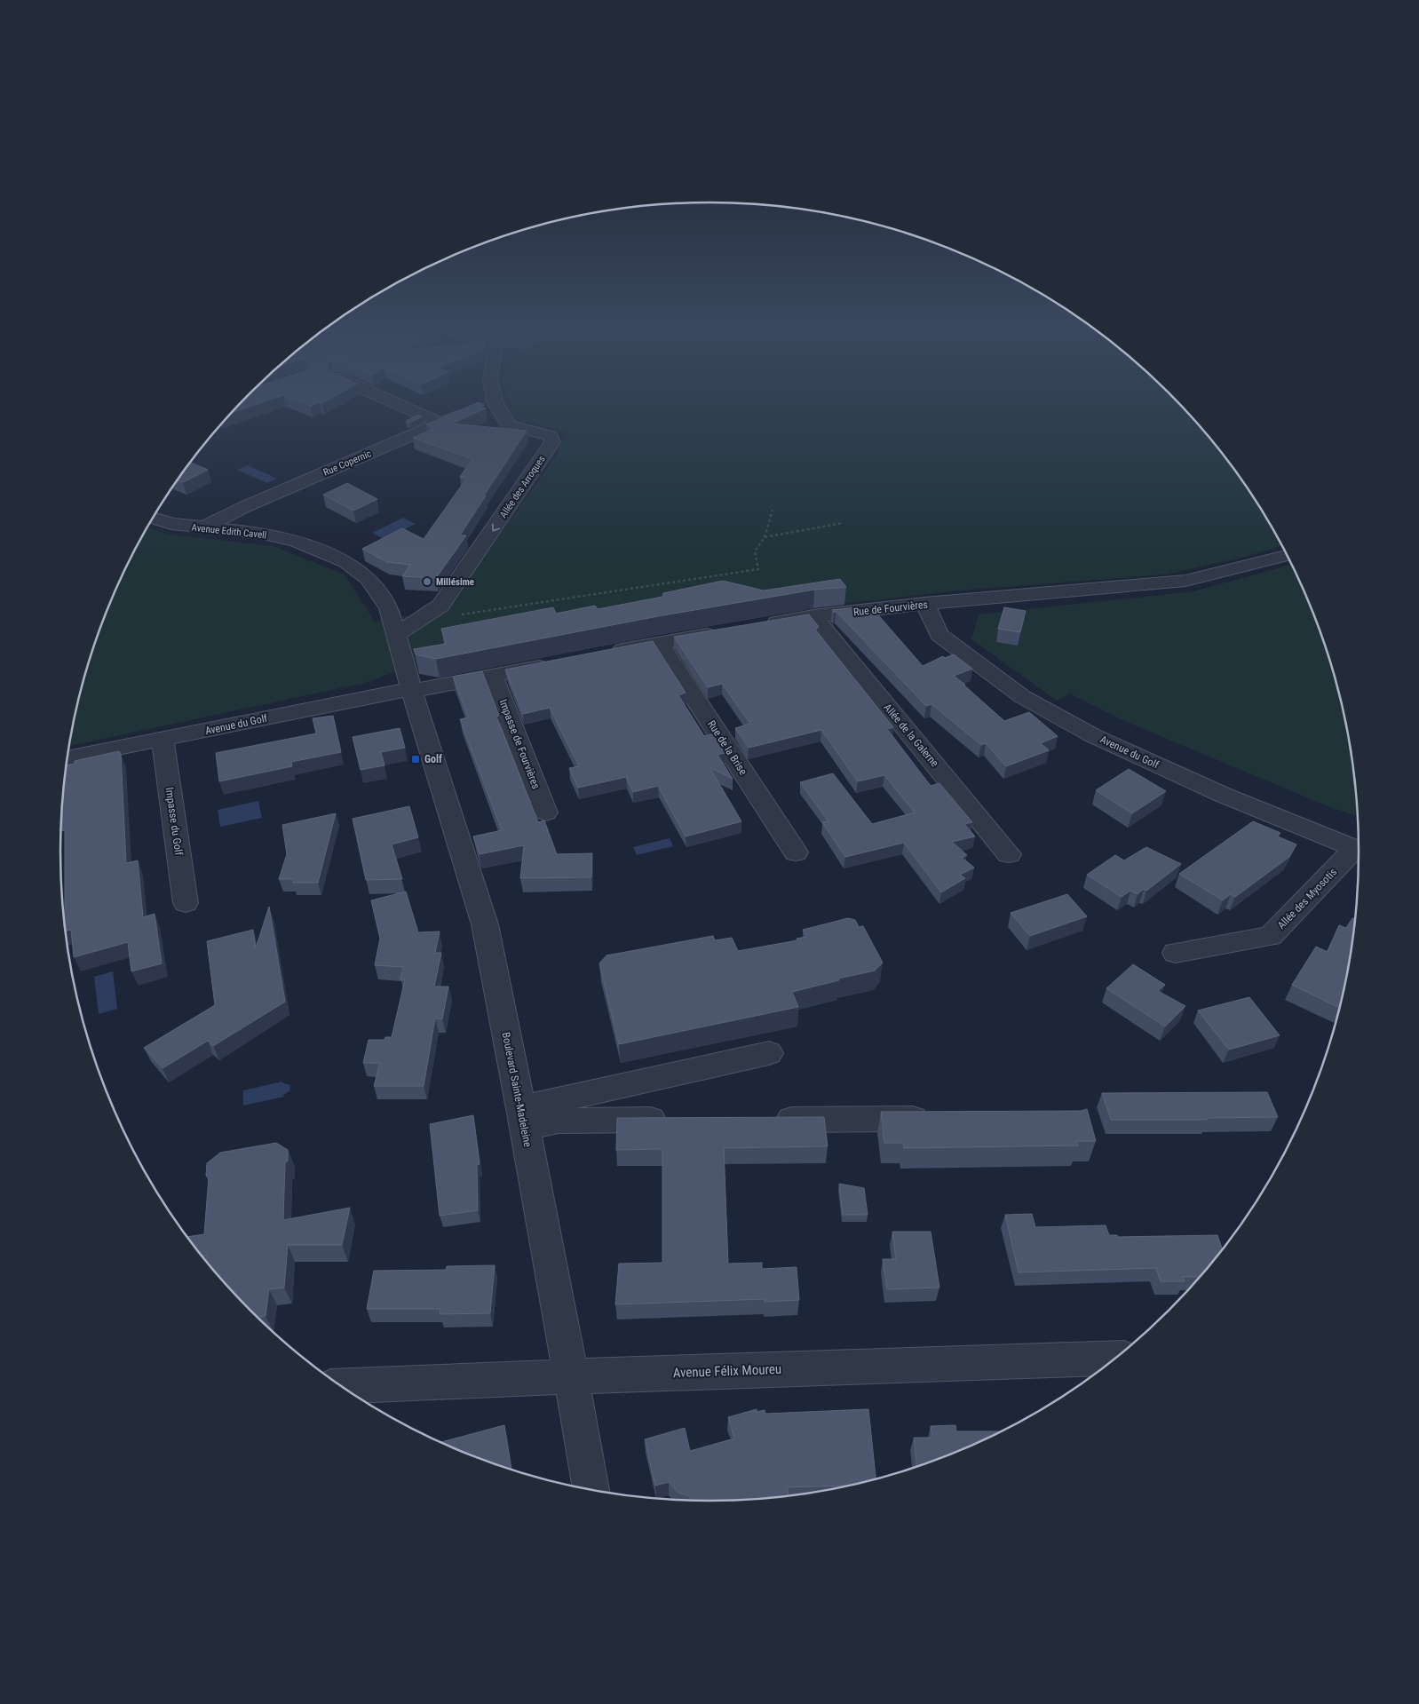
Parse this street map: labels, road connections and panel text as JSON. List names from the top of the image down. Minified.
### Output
{"streets":{"street":["Rue Copernic","Allée des Arroques","Avenue Edith Cavell","Rue de Fourvières","Avenue du Golf","Allée de la Galerne","Impasse de Fourvières","Rue de la Brise","Impasse du Golf","Allée des Myosotis","Boulevard Sainte-Madeleine","Avenue Félix Moureu"]},"crossings":[["Rue Copernic","Allée des Arroques"],["Rue Copernic","Avenue Edith Cavell"],["Allée des Arroques","Avenue Edith Cavell"],["Avenue Edith Cavell","Avenue du Golf"],["Avenue Edith Cavell","Boulevard Sainte-Madeleine"],["Rue de Fourvières","Avenue du Golf"],["Rue de Fourvières","Allée de la Galerne"],["Avenue du Golf","Impasse du Golf"],["Avenue du Golf","Boulevard Sainte-Madeleine"],["Boulevard Sainte-Madeleine","Avenue Félix Moureu"]],"places":{"other":["Millésime"],"transit":["Golf"]}}
